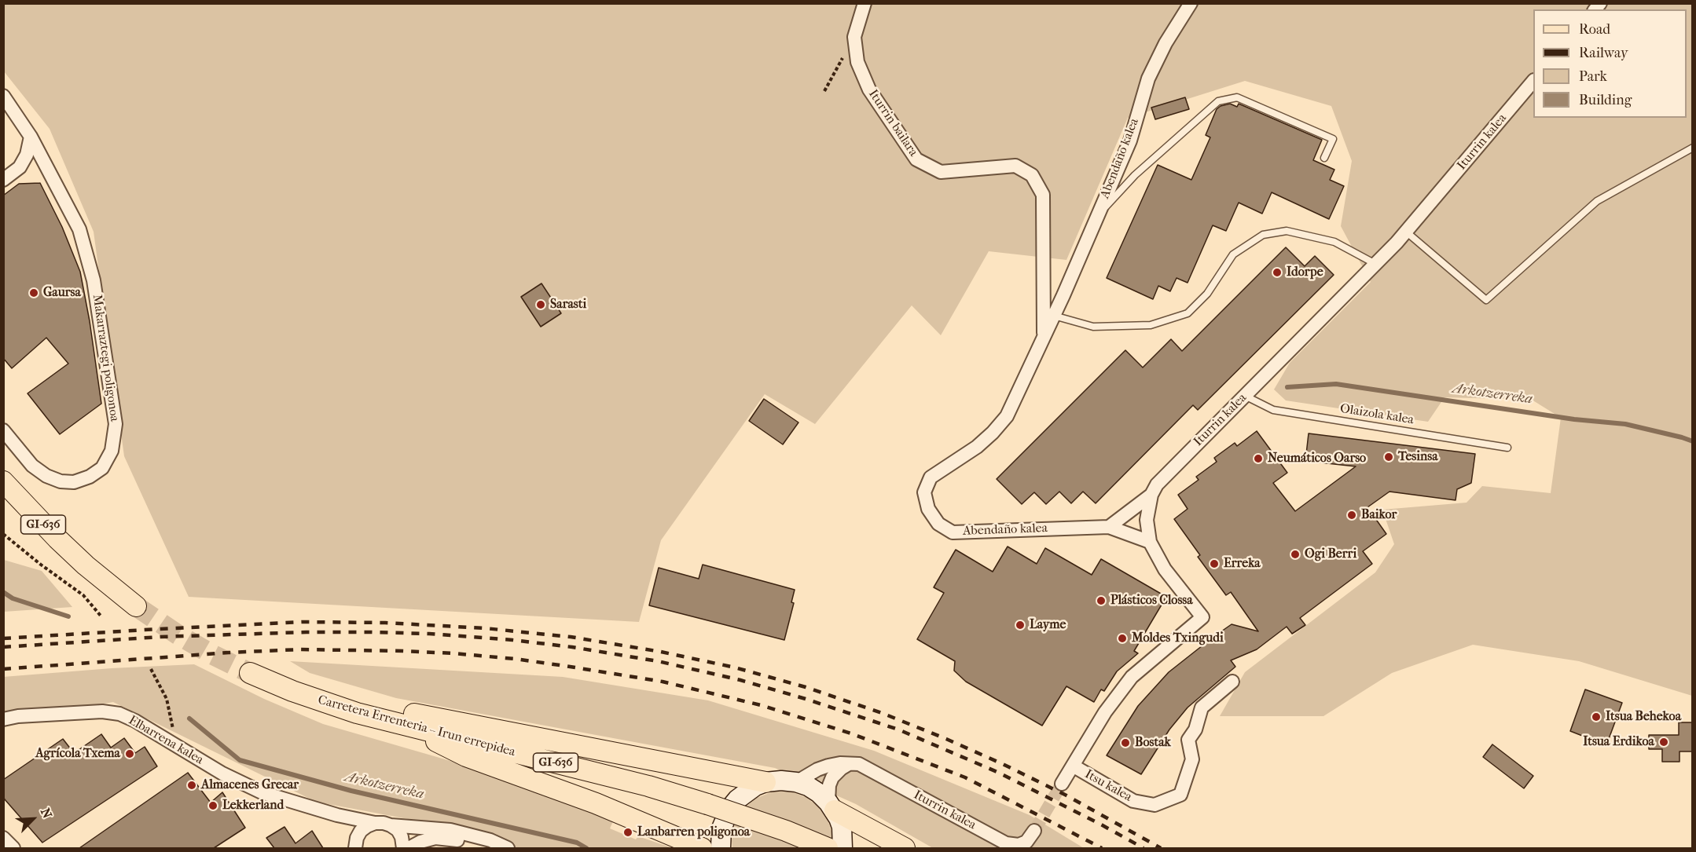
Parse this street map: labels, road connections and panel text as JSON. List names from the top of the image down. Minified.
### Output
{"streets":{"main road":["GI-636","Carretera Errenteria – Irun errepidea"],"street":["Iturrin bailara","Iturrin kalea","Abendaño kalea","Makarraztegi poligonoa","Elbarrena kalea","Itsu kalea"],"lane":["Olaizola kalea"]},"crossings":[["Iturrin bailara","Abendaño kalea"],["Iturrin kalea","Olaizola kalea"],["Iturrin kalea","Itsu kalea"]],"water":["Arkotzerreka"],"places":["Idorpe","Gaursa","Sarasti","Tesinsa","Neumáticos Oarso","Baikor","Ogi Berri","Erreka","Plásticos Clossa","Layme","Moldes Txingudi","Itsua Behekoa","Itsua Erdikoa","Bostak","Agrícola Txema","Almacenes Grecar","Lekkerland","Lanbarren poligonoa"],"legend":["Road","Railway","Park","Building"],"north":"top right"}
